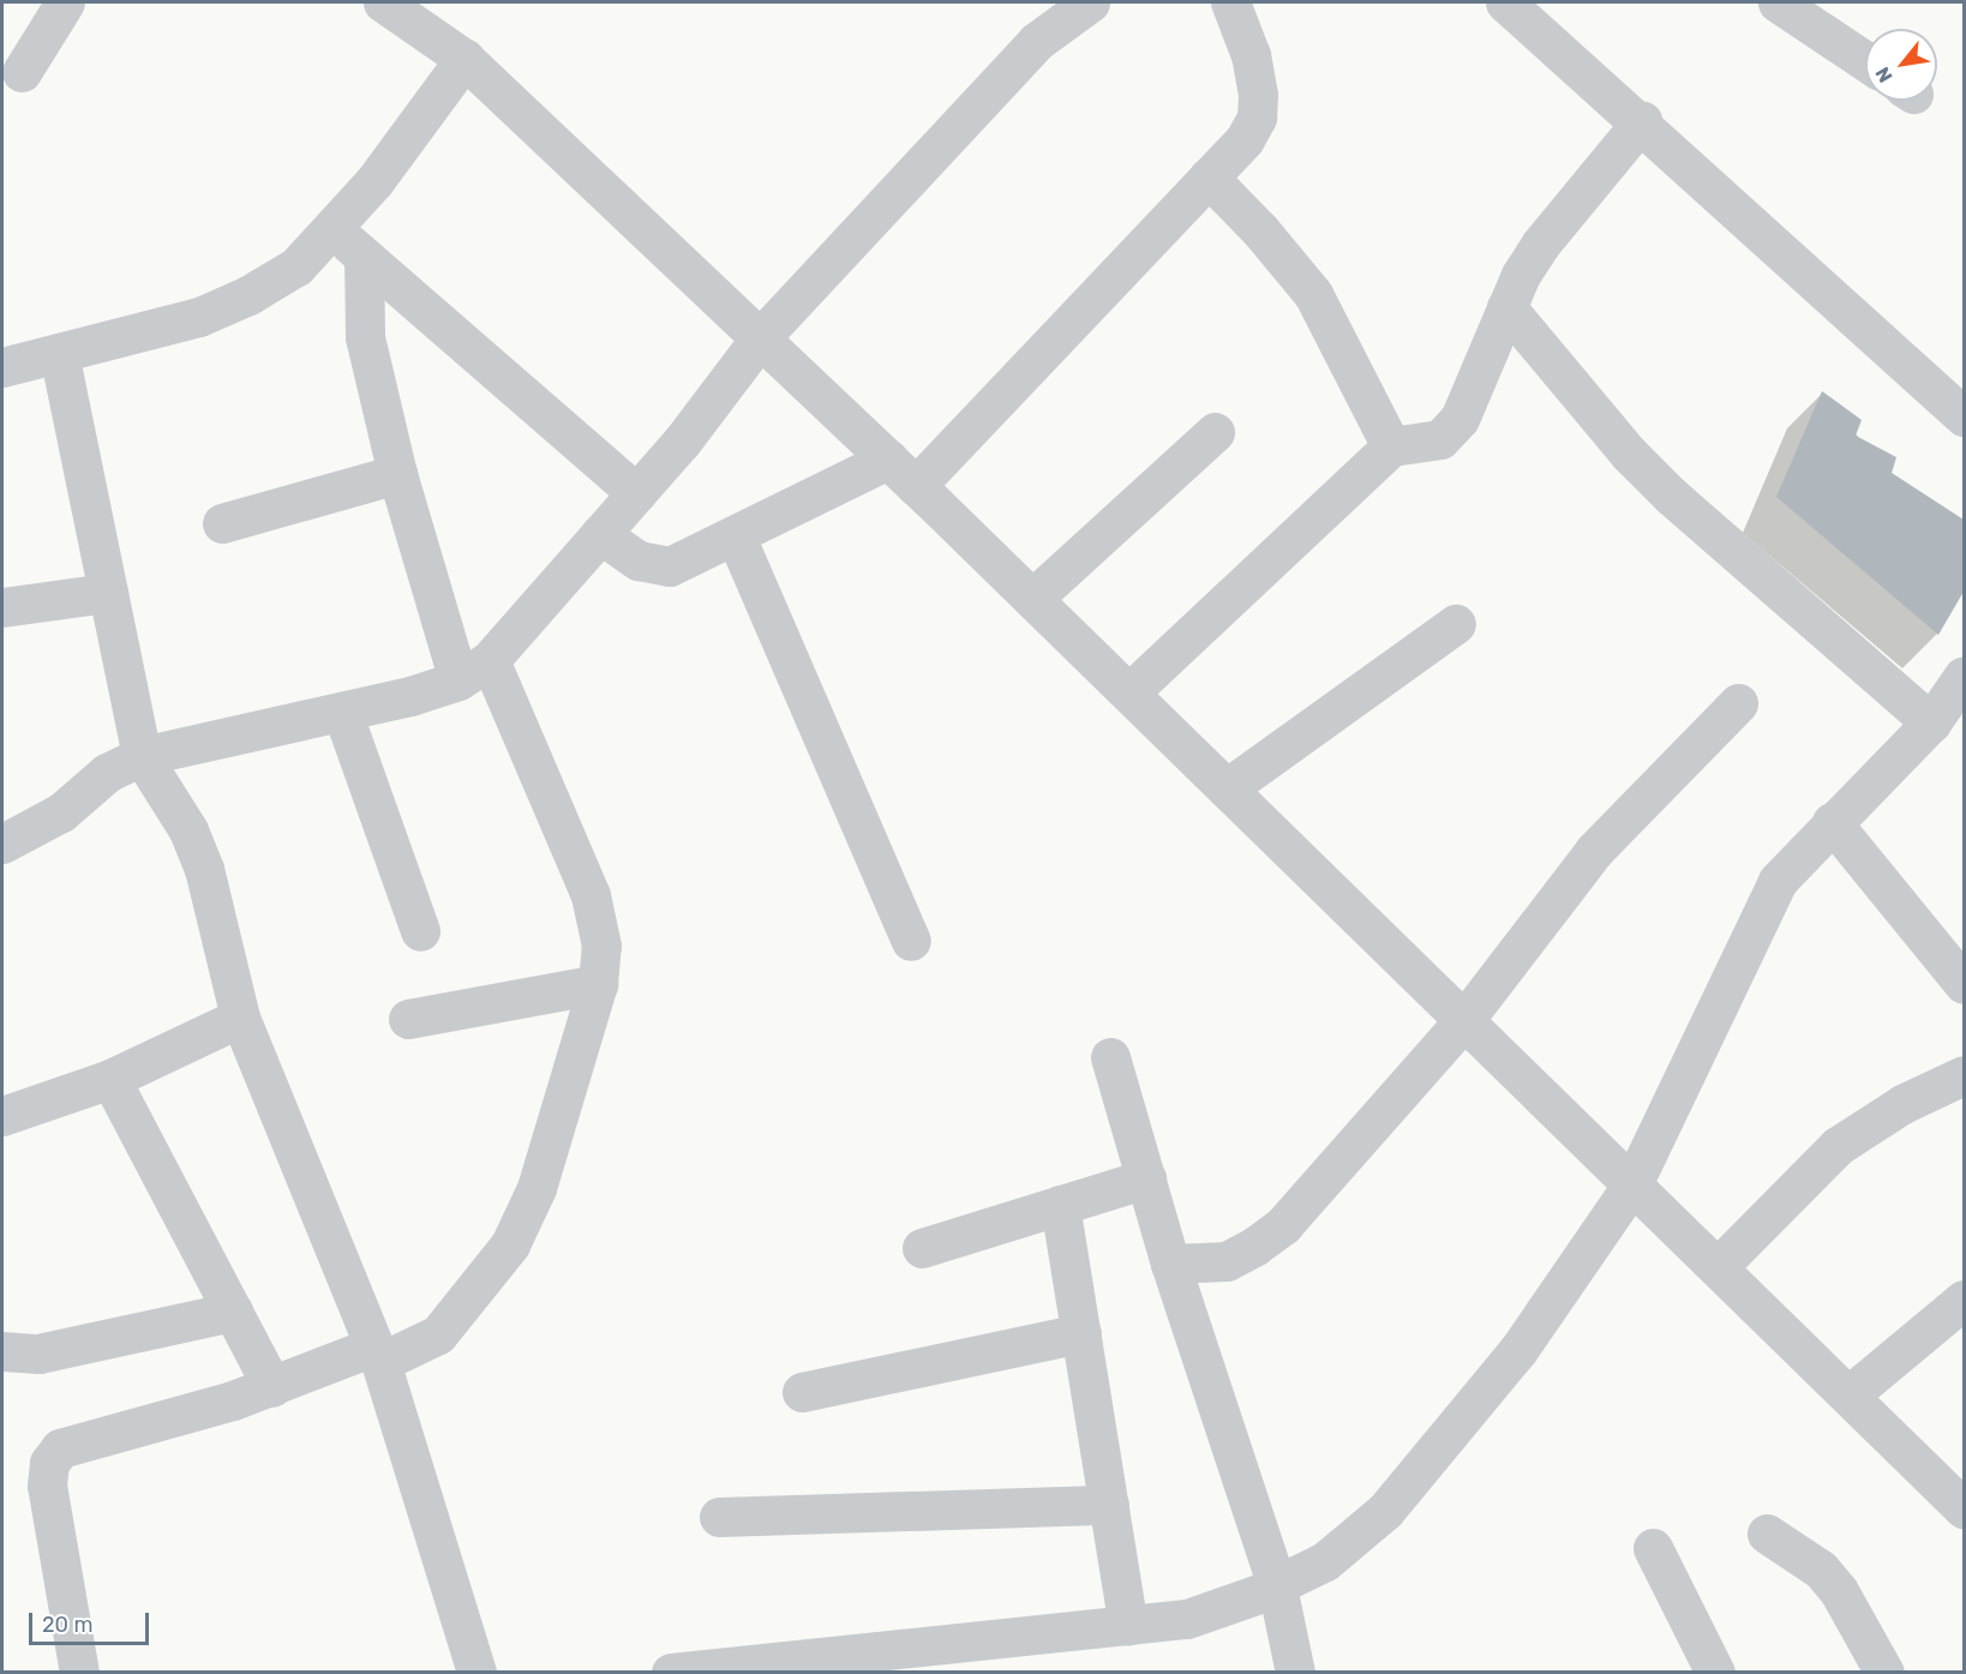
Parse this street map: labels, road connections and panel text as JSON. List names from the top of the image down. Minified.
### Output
{"scale_bar":"20 m","north":"bottom left"}
